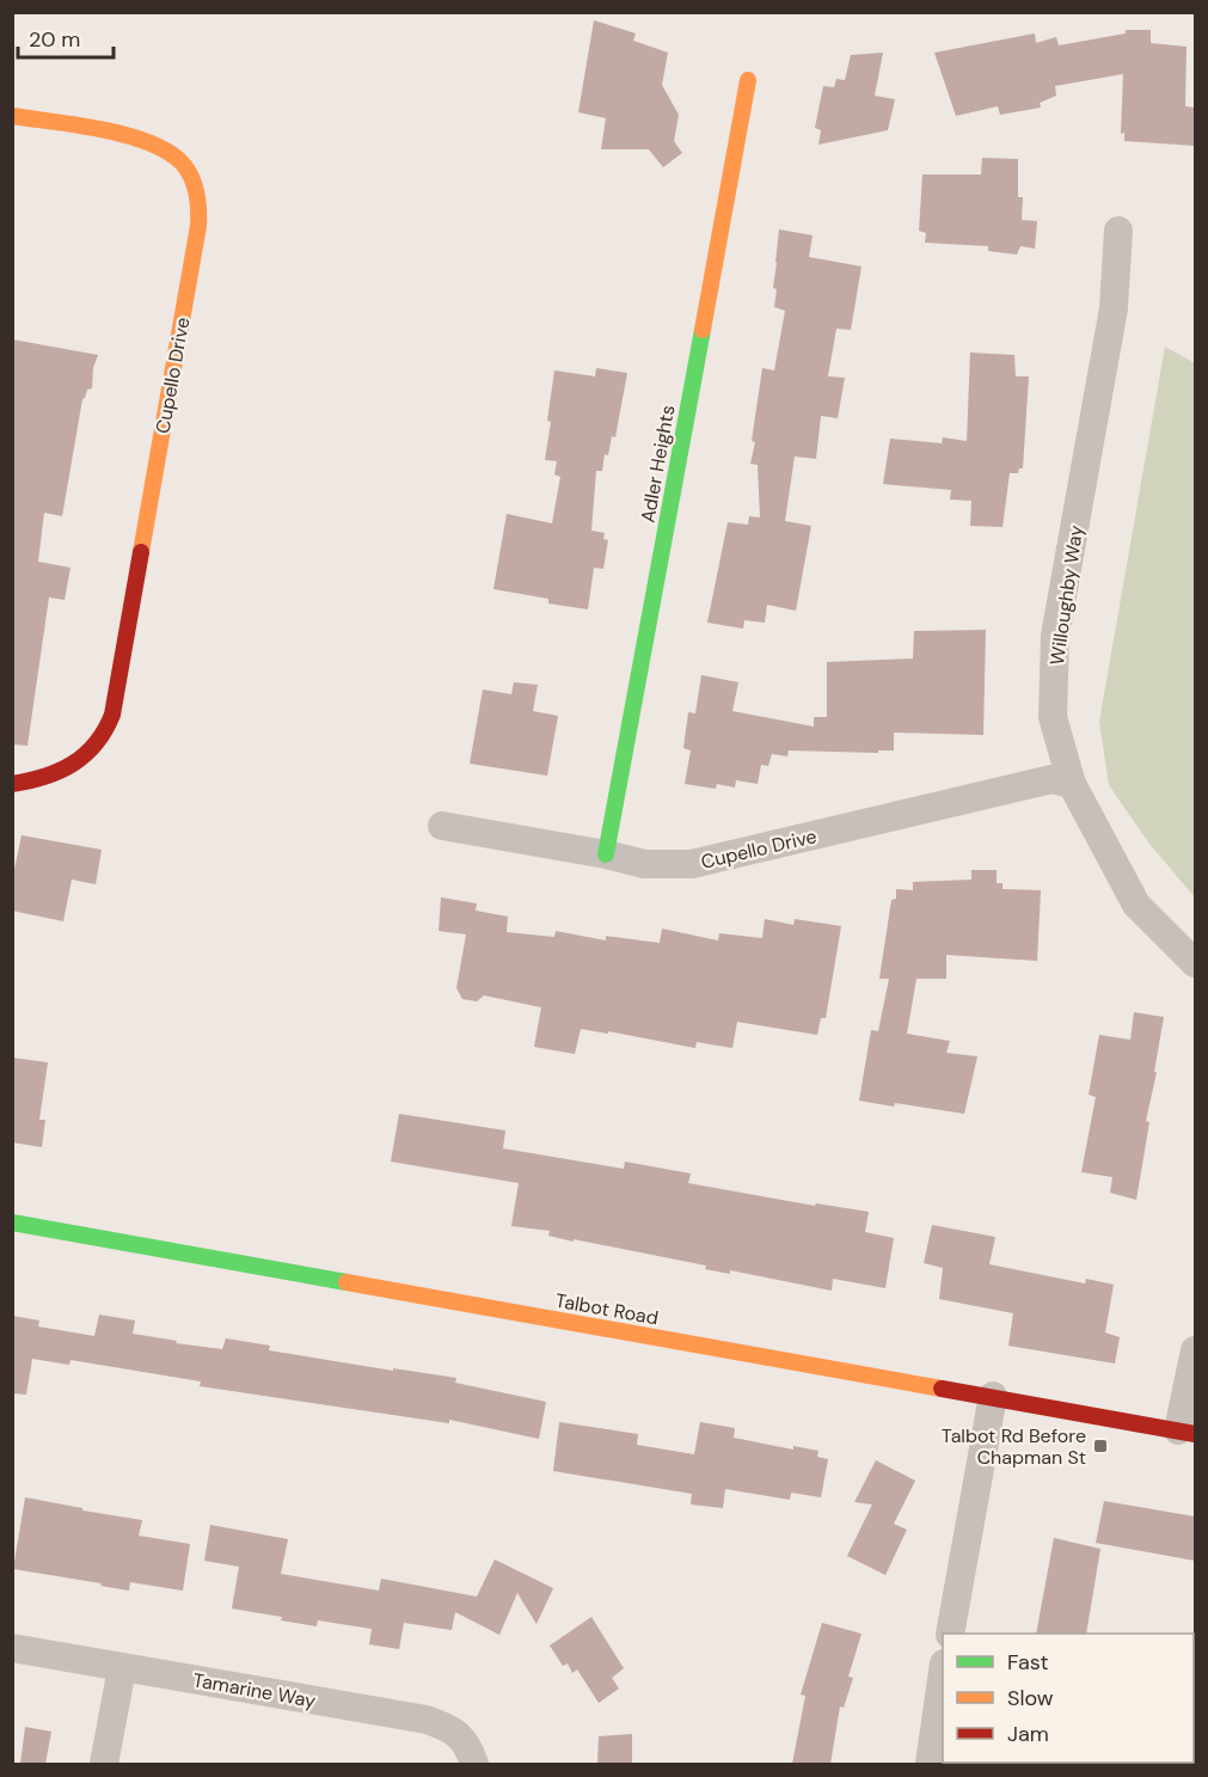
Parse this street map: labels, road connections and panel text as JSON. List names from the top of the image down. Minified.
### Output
{"streets":{"street":["Cupello Drive","Adler Heights","Willoughby Way","Talbot Road","Tamarine Way"]},"crossings":[["Cupello Drive","Adler Heights"],["Cupello Drive","Willoughby Way"]],"places":{"transit":["Talbot Rd Before Chapman St"]},"legend":["Fast","Slow","Jam"],"scale_bar":"20 m"}
